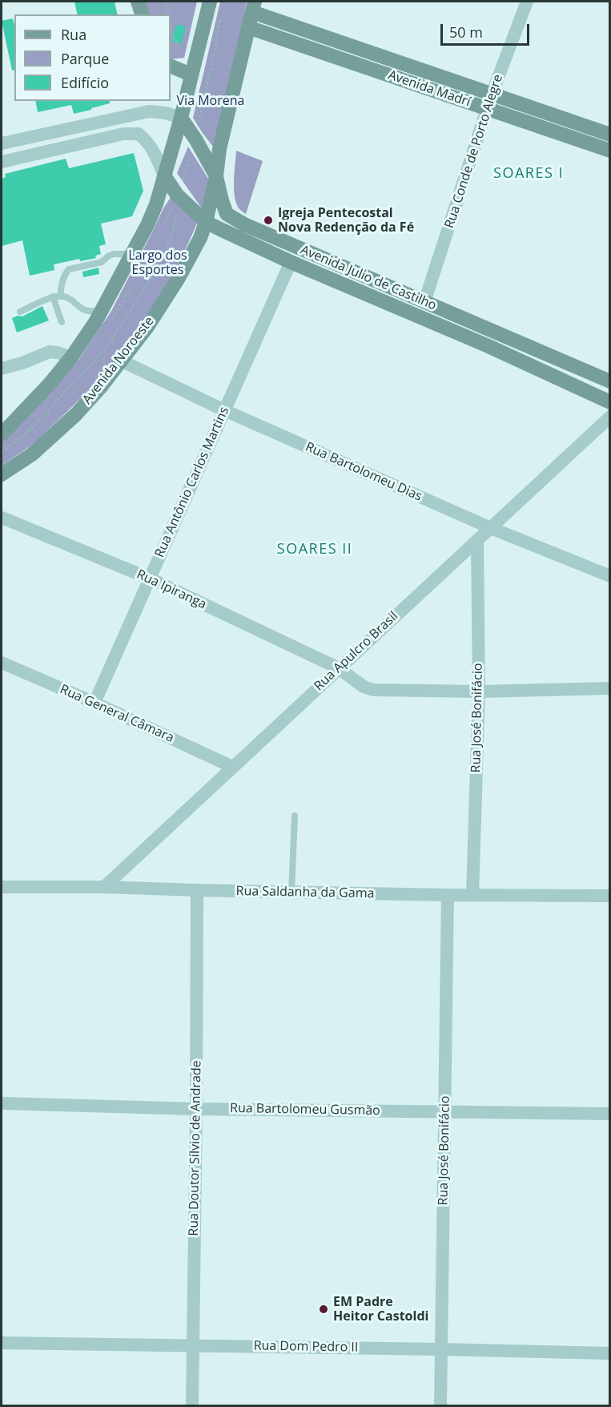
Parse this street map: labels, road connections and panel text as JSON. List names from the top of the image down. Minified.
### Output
{"streets":{"main road":["Avenida Madrí","Avenida Julio de Castilho","Avenida Noroeste"],"street":["Rua Conde de Porto Alegre","Rua Bartolomeu Dias","Rua Antônio Carlos Martins","Rua Ipiranga","Rua Apulcro Brasil","Rua General Câmara","Rua José Bonifácio","Rua Saldanha da Gama","Rua Bartolomeu Gusmão","Rua Doutor Sílvio de Andrade","Rua Dom Pedro II"]},"crossings":[["Avenida Madrí","Rua Conde de Porto Alegre"],["Rua Conde de Porto Alegre","Avenida Julio de Castilho"],["Avenida Julio de Castilho","Avenida Noroeste"],["Avenida Julio de Castilho","Rua Antônio Carlos Martins"],["Avenida Noroeste","Rua Bartolomeu Dias"],["Rua Bartolomeu Dias","Rua Antônio Carlos Martins"],["Rua Bartolomeu Dias","Rua Apulcro Brasil"],["Rua Antônio Carlos Martins","Rua Ipiranga"],["Rua Antônio Carlos Martins","Rua General Câmara"],["Rua Ipiranga","Rua Apulcro Brasil"],["Rua Ipiranga","Rua José Bonifácio"],["Rua Apulcro Brasil","Rua General Câmara"],["Rua Apulcro Brasil","Rua José Bonifácio"],["Rua Apulcro Brasil","Rua Saldanha da Gama"],["Rua José Bonifácio","Rua Saldanha da Gama"],["Rua José Bonifácio","Rua Bartolomeu Gusmão"],["Rua José Bonifácio","Rua Dom Pedro II"],["Rua Saldanha da Gama","Rua Doutor Sílvio de Andrade"],["Rua Bartolomeu Gusmão","Rua Doutor Sílvio de Andrade"],["Rua Doutor Sílvio de Andrade","Rua Dom Pedro II"]],"districts":["SOARES I","SOARES II"],"parks":["Via Morena","Largo dos Esportes"],"places":["Igreja Pentecostal Nova Redenção da Fé","EM Padre Heitor Castoldi"],"legend":["Rua","Parque","Edifício"],"scale_bar":"50 m"}
